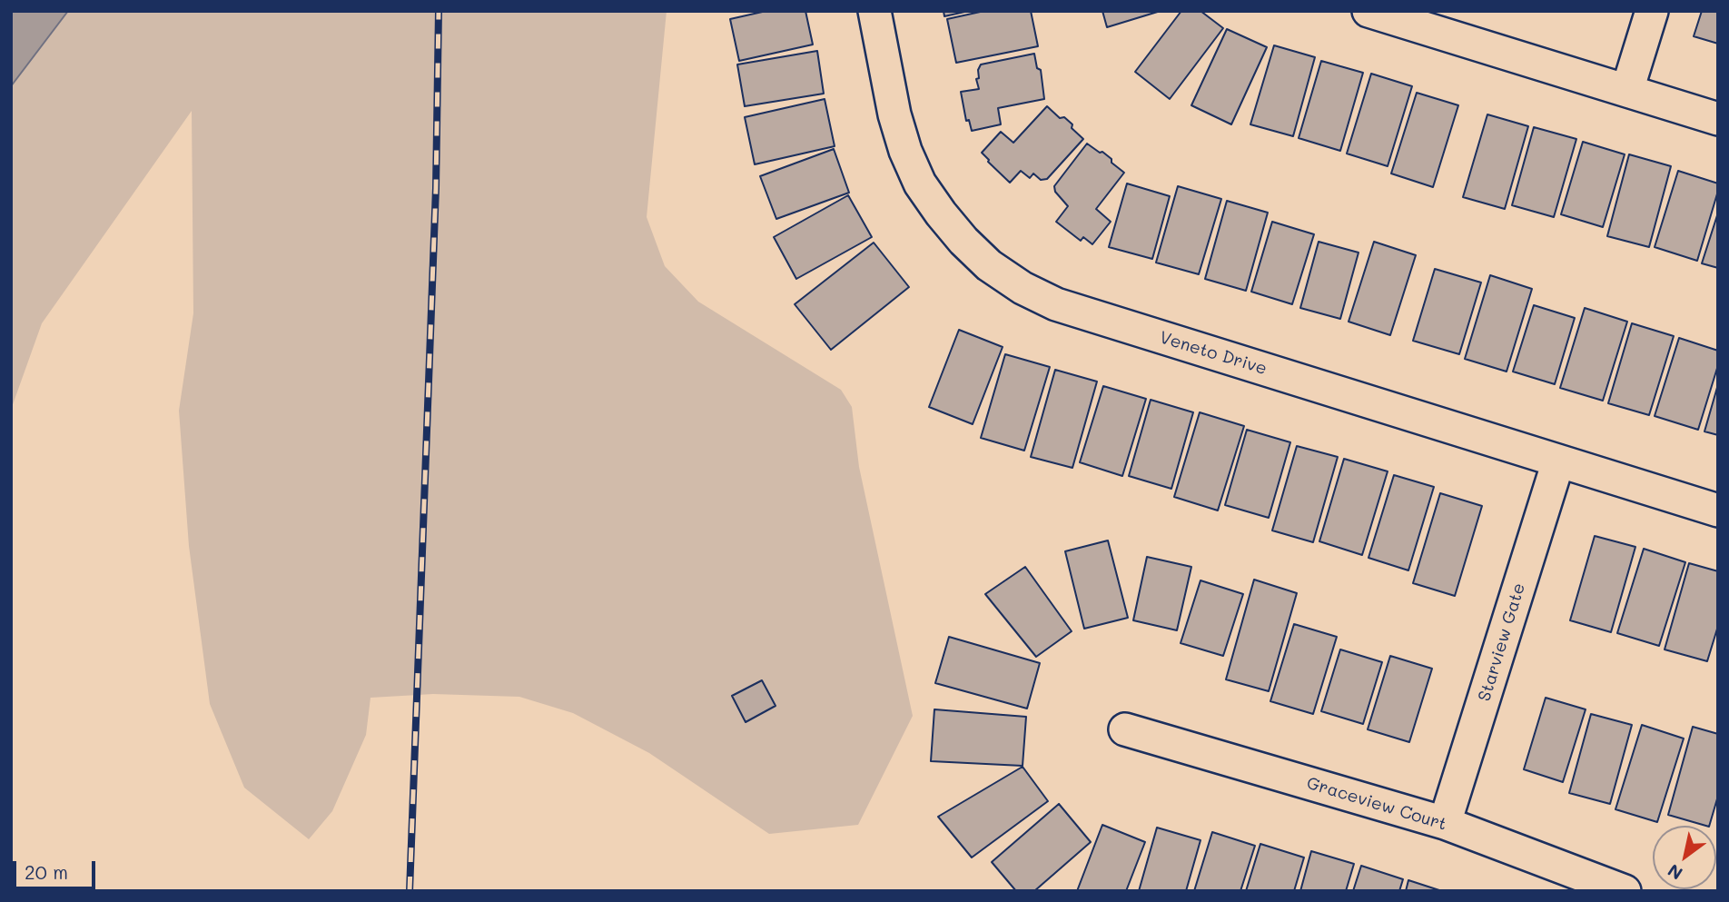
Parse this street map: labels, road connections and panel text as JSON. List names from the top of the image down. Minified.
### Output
{"streets":{"street":["Veneto Drive","Starview Gate","Graceview Court"]},"crossings":[["Veneto Drive","Starview Gate"],["Starview Gate","Graceview Court"]],"scale_bar":"20 m","north":"bottom left"}
